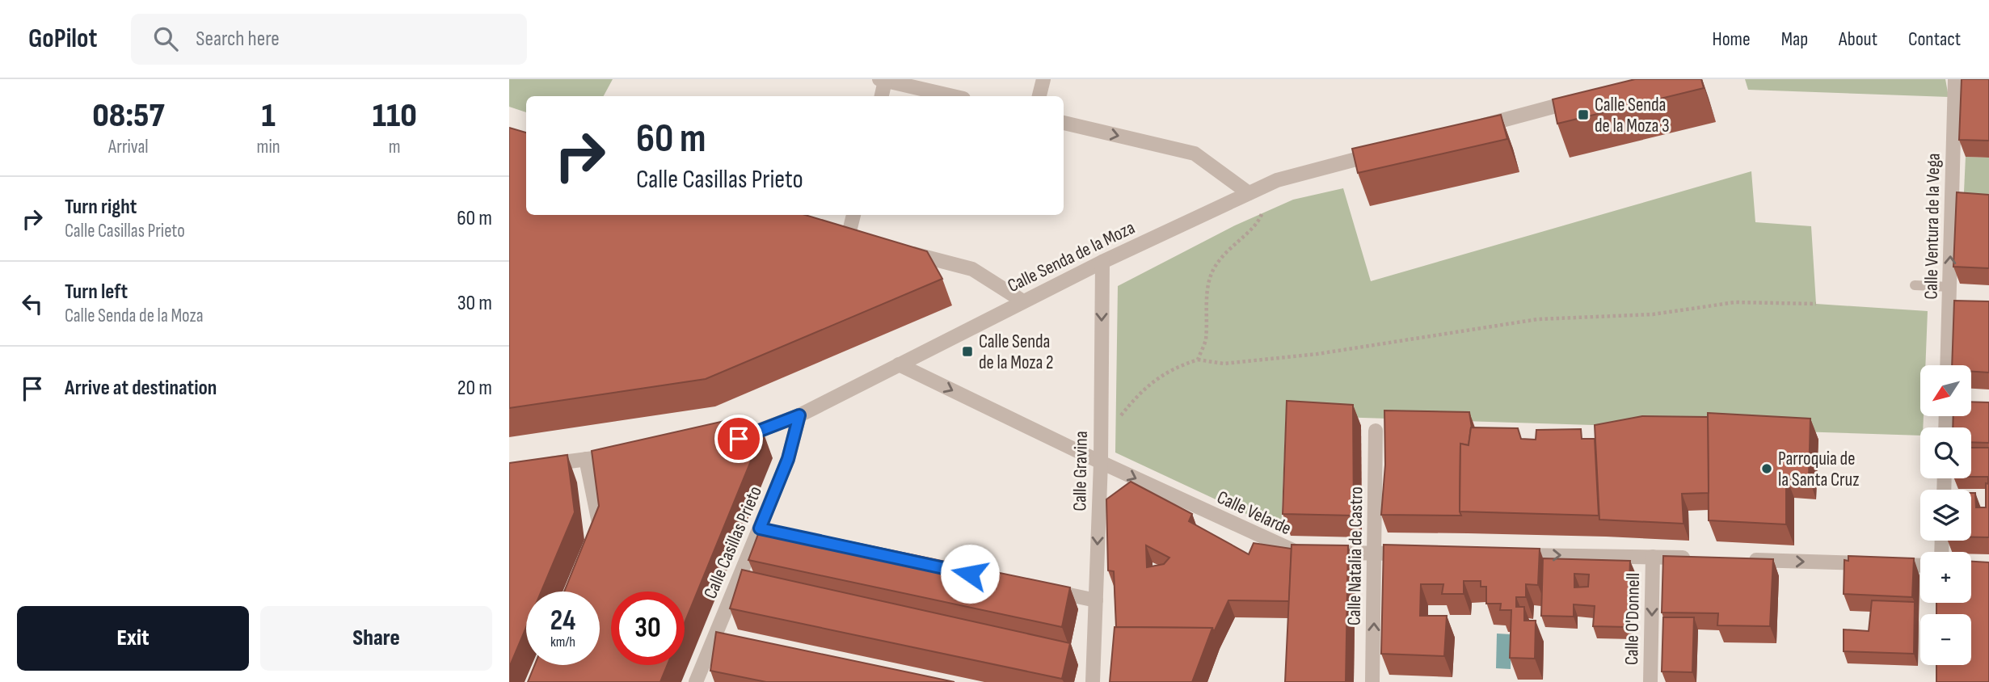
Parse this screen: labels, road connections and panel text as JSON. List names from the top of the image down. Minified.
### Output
{"streets":{"street":["Calle Ventura de la Vega","Calle Senda de la Moza","Calle Gravina","Calle Velarde","Calle Casillas Prieto","Calle Natalia de Castro","Calle O'Donnell"]},"crossings":[["Calle Senda de la Moza","Calle Gravina"],["Calle Senda de la Moza","Calle Velarde"],["Calle Senda de la Moza","Calle Casillas Prieto"],["Calle Gravina","Calle Velarde"],["Calle Velarde","Calle Natalia de Castro"]],"one_way":["Calle Ventura de la Vega","Calle Gravina","Calle Velarde","Calle Natalia de Castro","Calle O'Donnell"],"places":{"transit":["Calle Senda de la Moza 3","Calle Senda de la Moza 2"],"other":["Parroquia de la Santa Cruz"]},"north":"bottom left","page":{"header":"GoPilot","search":"Search here","nav":["Home","Map","About","Contact"],"eta":["08:57","Arrival","1","min","110","m"],"turn":["60 m","Calle Casillas Prieto"],"list":[{"name":"Turn right","note":"Calle Casillas Prieto","value":"60 m"},{"name":"Turn left","note":"Calle Senda de la Moza","value":"30 m"},{"name":"Arrive at destination","value":"20 m"}],"map_buttons":["+","−"],"speed":"24 km/h","limit":"30","buttons":["Exit","Share"]}}
